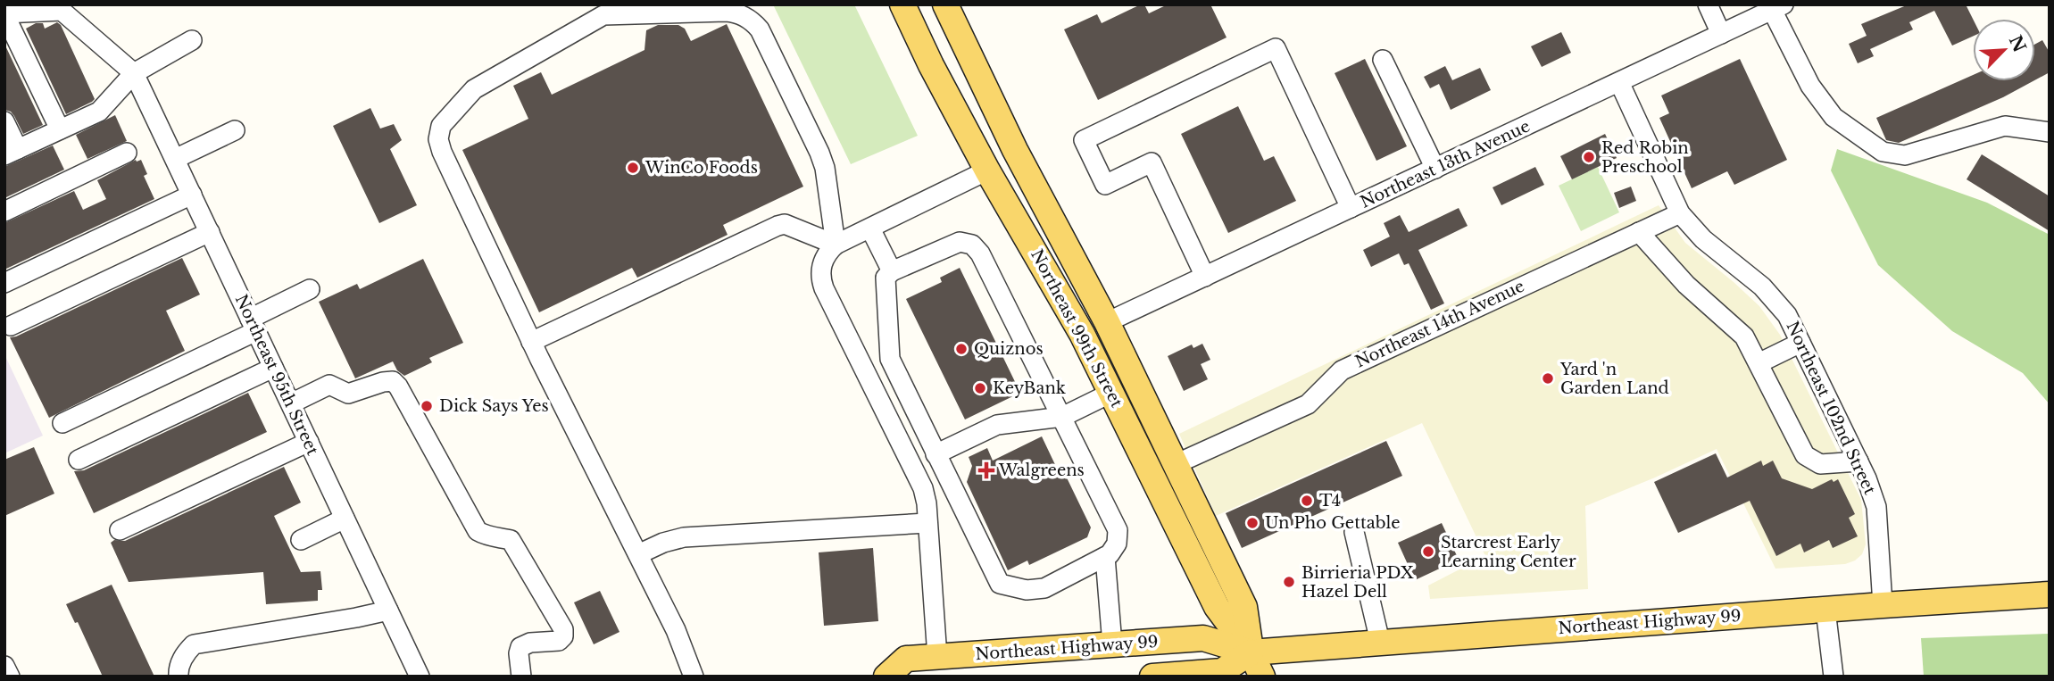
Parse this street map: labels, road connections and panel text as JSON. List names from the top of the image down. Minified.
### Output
{"streets":{"main road":["Northeast 99th Street","Northeast Highway 99"],"street":["Northeast 13th Avenue","Northeast 14th Avenue","Northeast 95th Street","Northeast 102nd Street"]},"crossings":[["Northeast 13th Avenue","Northeast 99th Street"],["Northeast 13th Avenue","Northeast 102nd Street"],["Northeast 14th Avenue","Northeast 99th Street"],["Northeast 14th Avenue","Northeast 102nd Street"],["Northeast 99th Street","Northeast Highway 99"],["Northeast 102nd Street","Northeast Highway 99"]],"places":{"other":["Red Robin Preschool","WinCo Foods","Quiznos","Yard 'n Garden Land","KeyBank","Dick Says Yes","T4","Un Pho Gettable","Starcrest Early Learning Center","Birrieria PDX Hazel Dell"],"health":["Walgreens"]},"north":"top right"}
